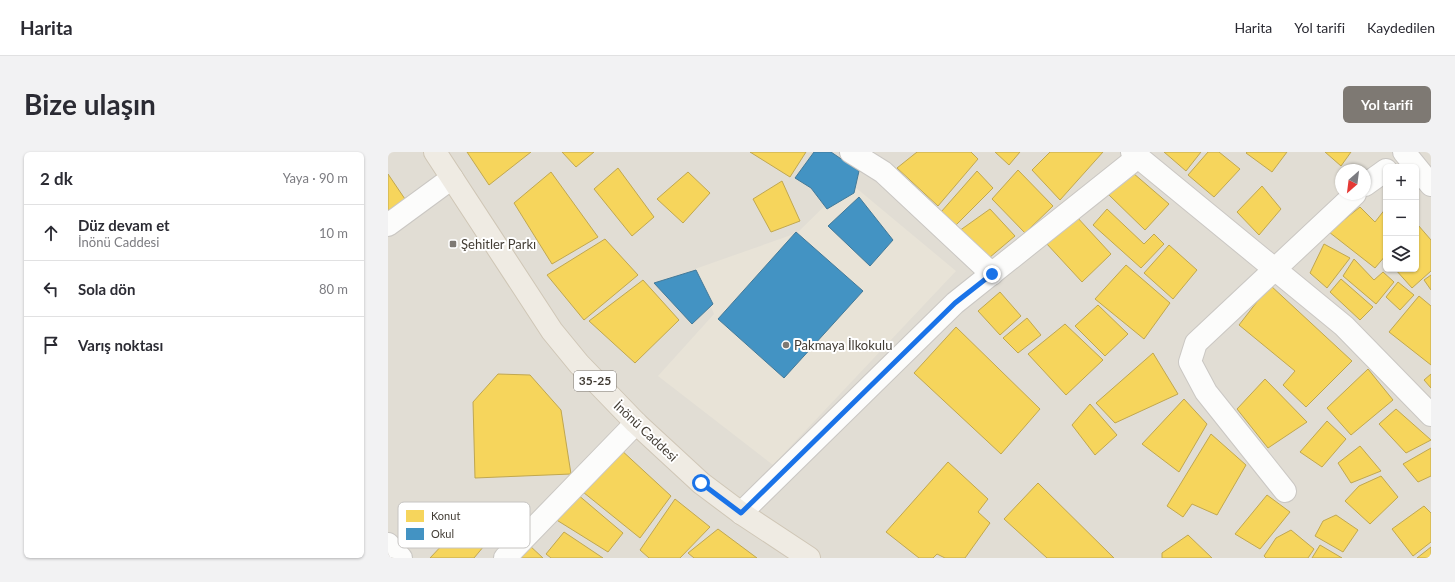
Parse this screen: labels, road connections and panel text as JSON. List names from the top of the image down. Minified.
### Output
{"streets":{"main road":["35-25","İnönü Caddesi"]},"places":{"transit":["Şehitler Parkı"],"other":["Pakmaya İlkokulu"]},"legend":["Konut","Okul"],"north":"bottom left","page":{"header":"Harita","nav":["Harita","Yol tarifi","Kaydedilen"],"buttons":"Yol tarifi","title":"Bize ulaşın","heading":["2 dk","Yaya · 90 m"],"map_buttons":["+","−"],"list":[["Düz devam et","İnönü Caddesi","10 m"],["Sola dön","80 m"],"Varış noktası"]}}
